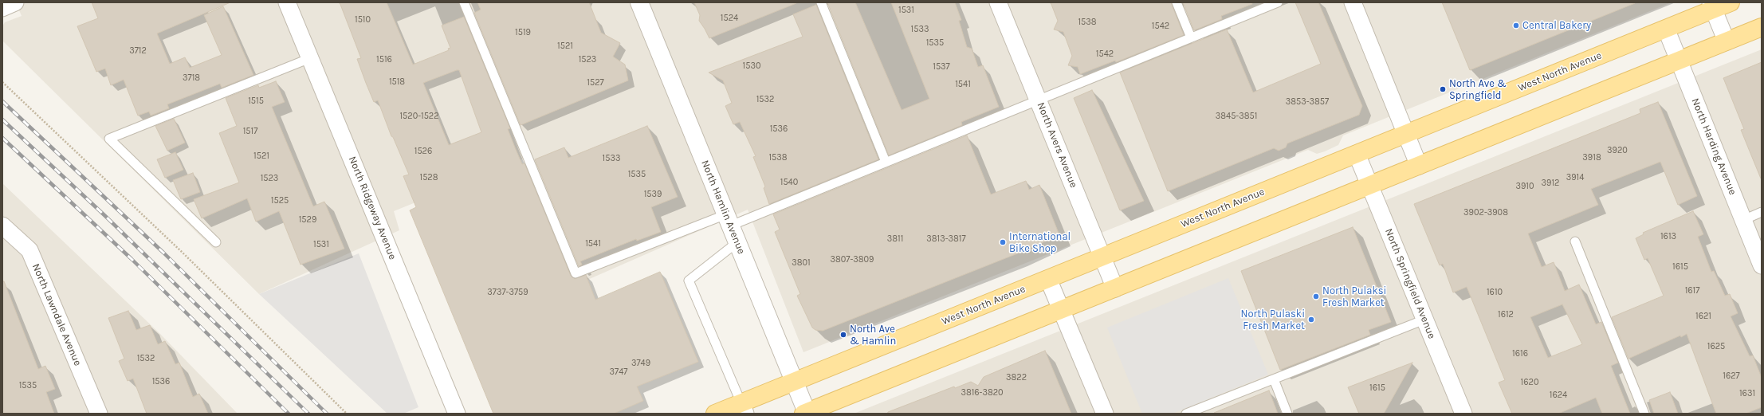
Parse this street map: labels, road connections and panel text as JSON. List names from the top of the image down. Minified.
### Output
{"streets":{"main road":["West North Avenue"],"street":["North Avers Avenue","North Harding Avenue","North Hamlin Avenue","North Ridgeway Avenue","North Springfield Avenue","North Lawndale Avenue"]},"crossings":[["West North Avenue","North Avers Avenue"],["West North Avenue","North Harding Avenue"],["West North Avenue","North Hamlin Avenue"],["West North Avenue","North Springfield Avenue"]],"places":["Central Bakery","North Ave & Springfield","International Bike Shop","North Pulaksi Fresh Market","North Pulaski Fresh Market","North Ave & Hamlin"],"house_numbers":["1531","1524","1510","1538","1542","1533","1519","1535","1521","3712","1542","1516","1523","1530","1537","3718","1518","1527","1541","1532","1515","3853-3857","1520-1522","3845-3851","1536","1517","3920","1526","1521","1538","3918","1533","1535","1528","3914","1523","1540","3912","3910","1539","1525","3902-3908","1529","1613","3811","3813-3817","1541","1531","3807-3809","3801","1615","1617","3737-3759","1610","1612","1621","1625","1616","1532","3749","3747","1627","3822","1536","1620","1535","1615","3816-3820","1631","1624"]}
